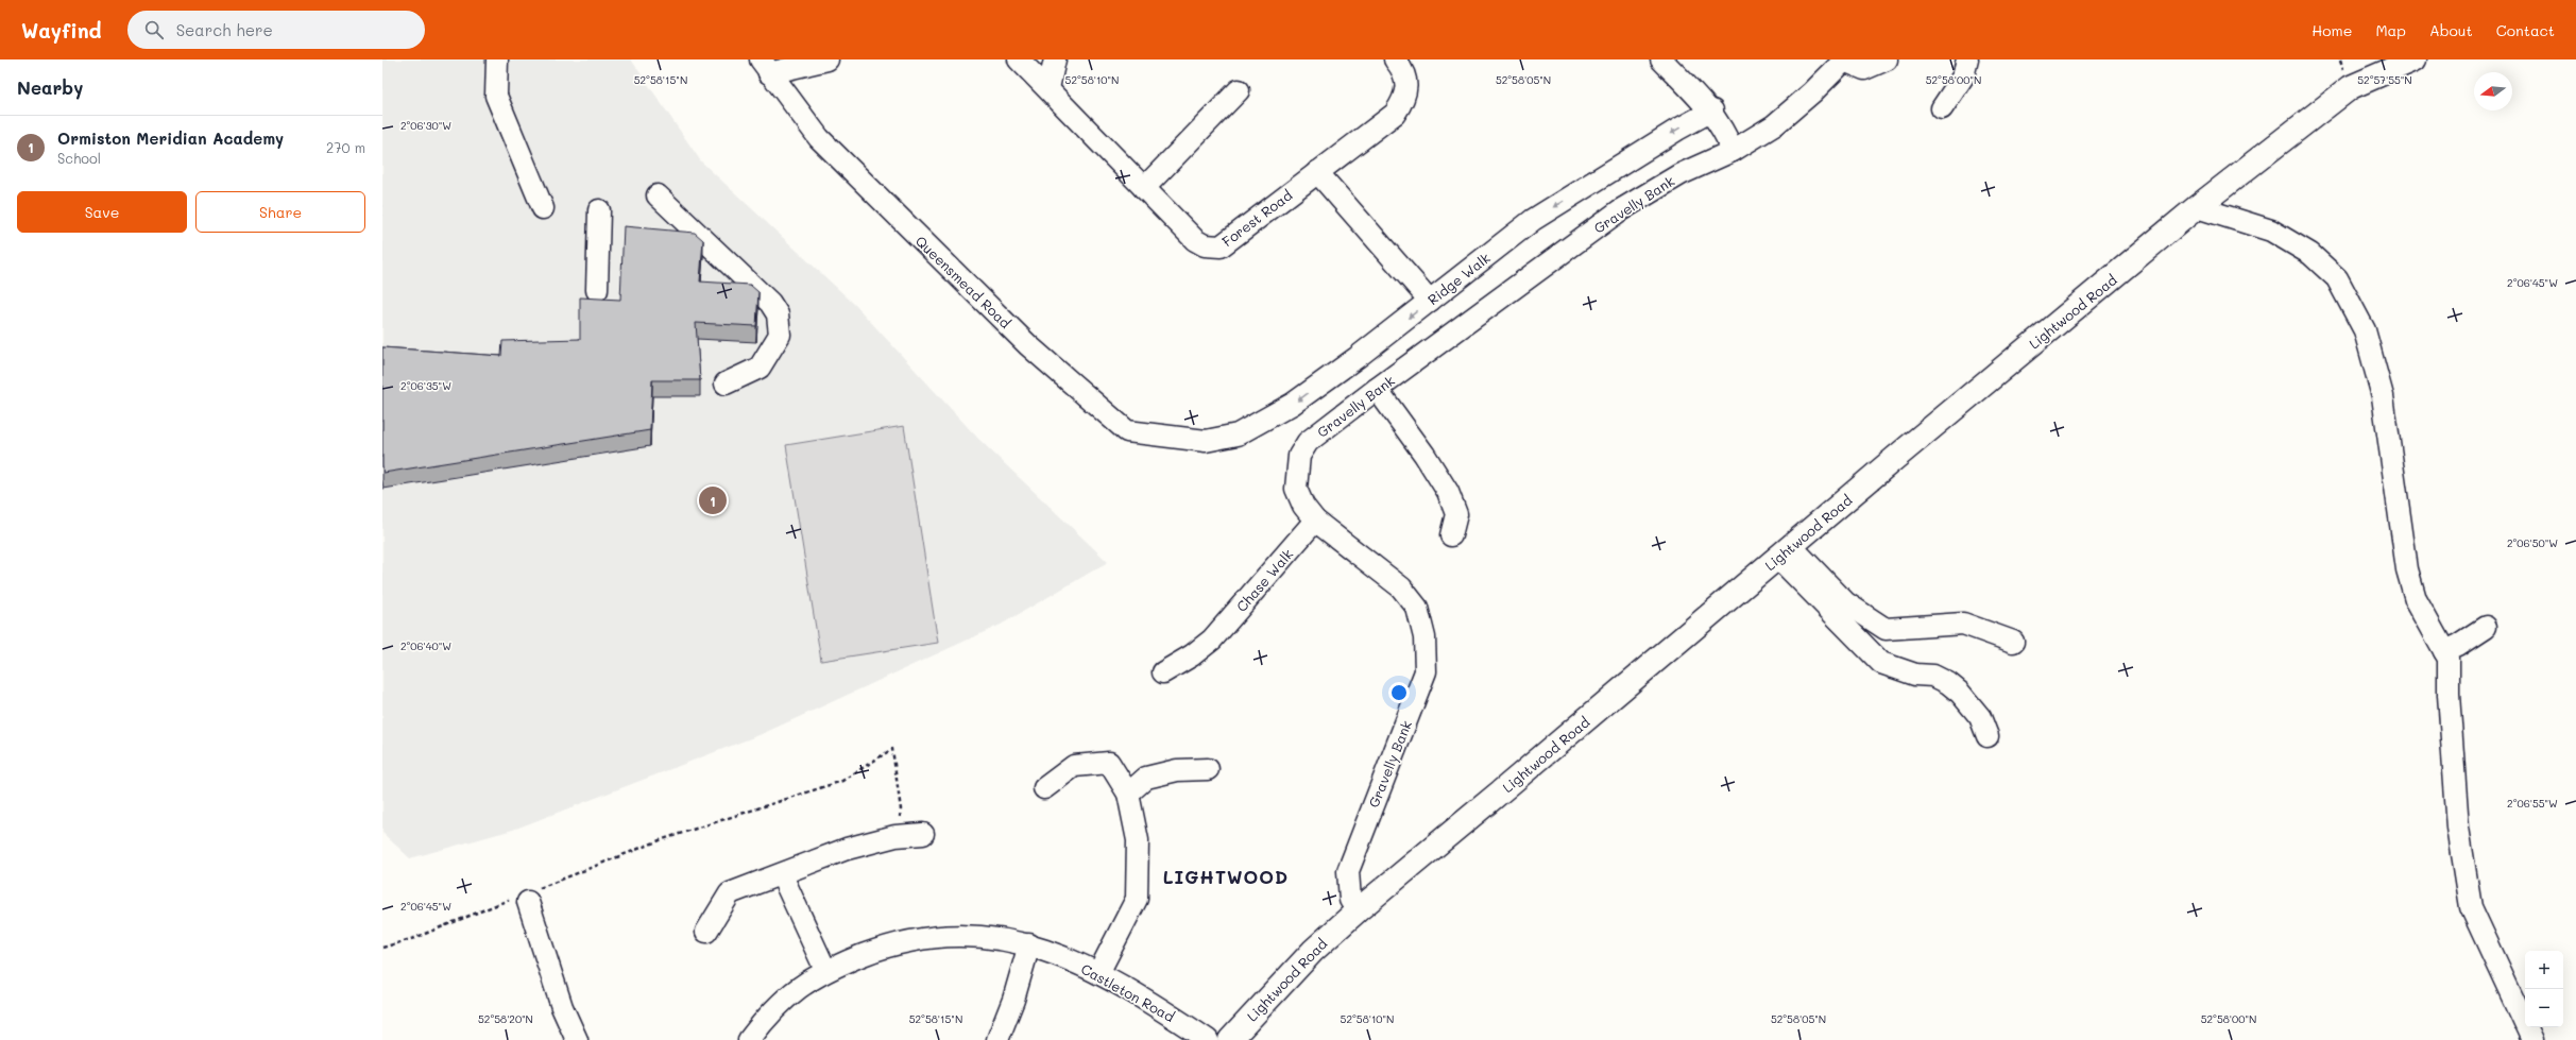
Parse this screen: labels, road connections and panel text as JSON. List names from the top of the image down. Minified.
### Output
{"streets":{"main road":["Lightwood Road"],"street":["Gravelly Bank","Forest Road","Ridge Walk","Queensmead Road","Chase Walk","Castleton Road"]},"crossings":[["Gravelly Bank","Lightwood Road"],["Gravelly Bank","Chase Walk"],["Ridge Walk","Queensmead Road"]],"one_way":["Ridge Walk"],"districts":["LIGHTWOOD"],"north":"left","page":{"header":"Wayfind","search":"Search here","nav":["Home","Map","About","Contact"],"heading":"Nearby","list":[{"mark":"1","name":"Ormiston Meridian Academy","note":"School","value":"270 m"}],"buttons":["Save","Share"],"pins":"1","map_buttons":["+","−"]},"coordinates":["52°58'15\"N","52°58'10\"N","52°58'05\"N","52°58'00\"N","52°57'55\"N","2°06'30\"W","2°06'45\"W","2°06'35\"W","2°06'50\"W","2°06'40\"W","2°06'55\"W","52°58'20\"N"]}
